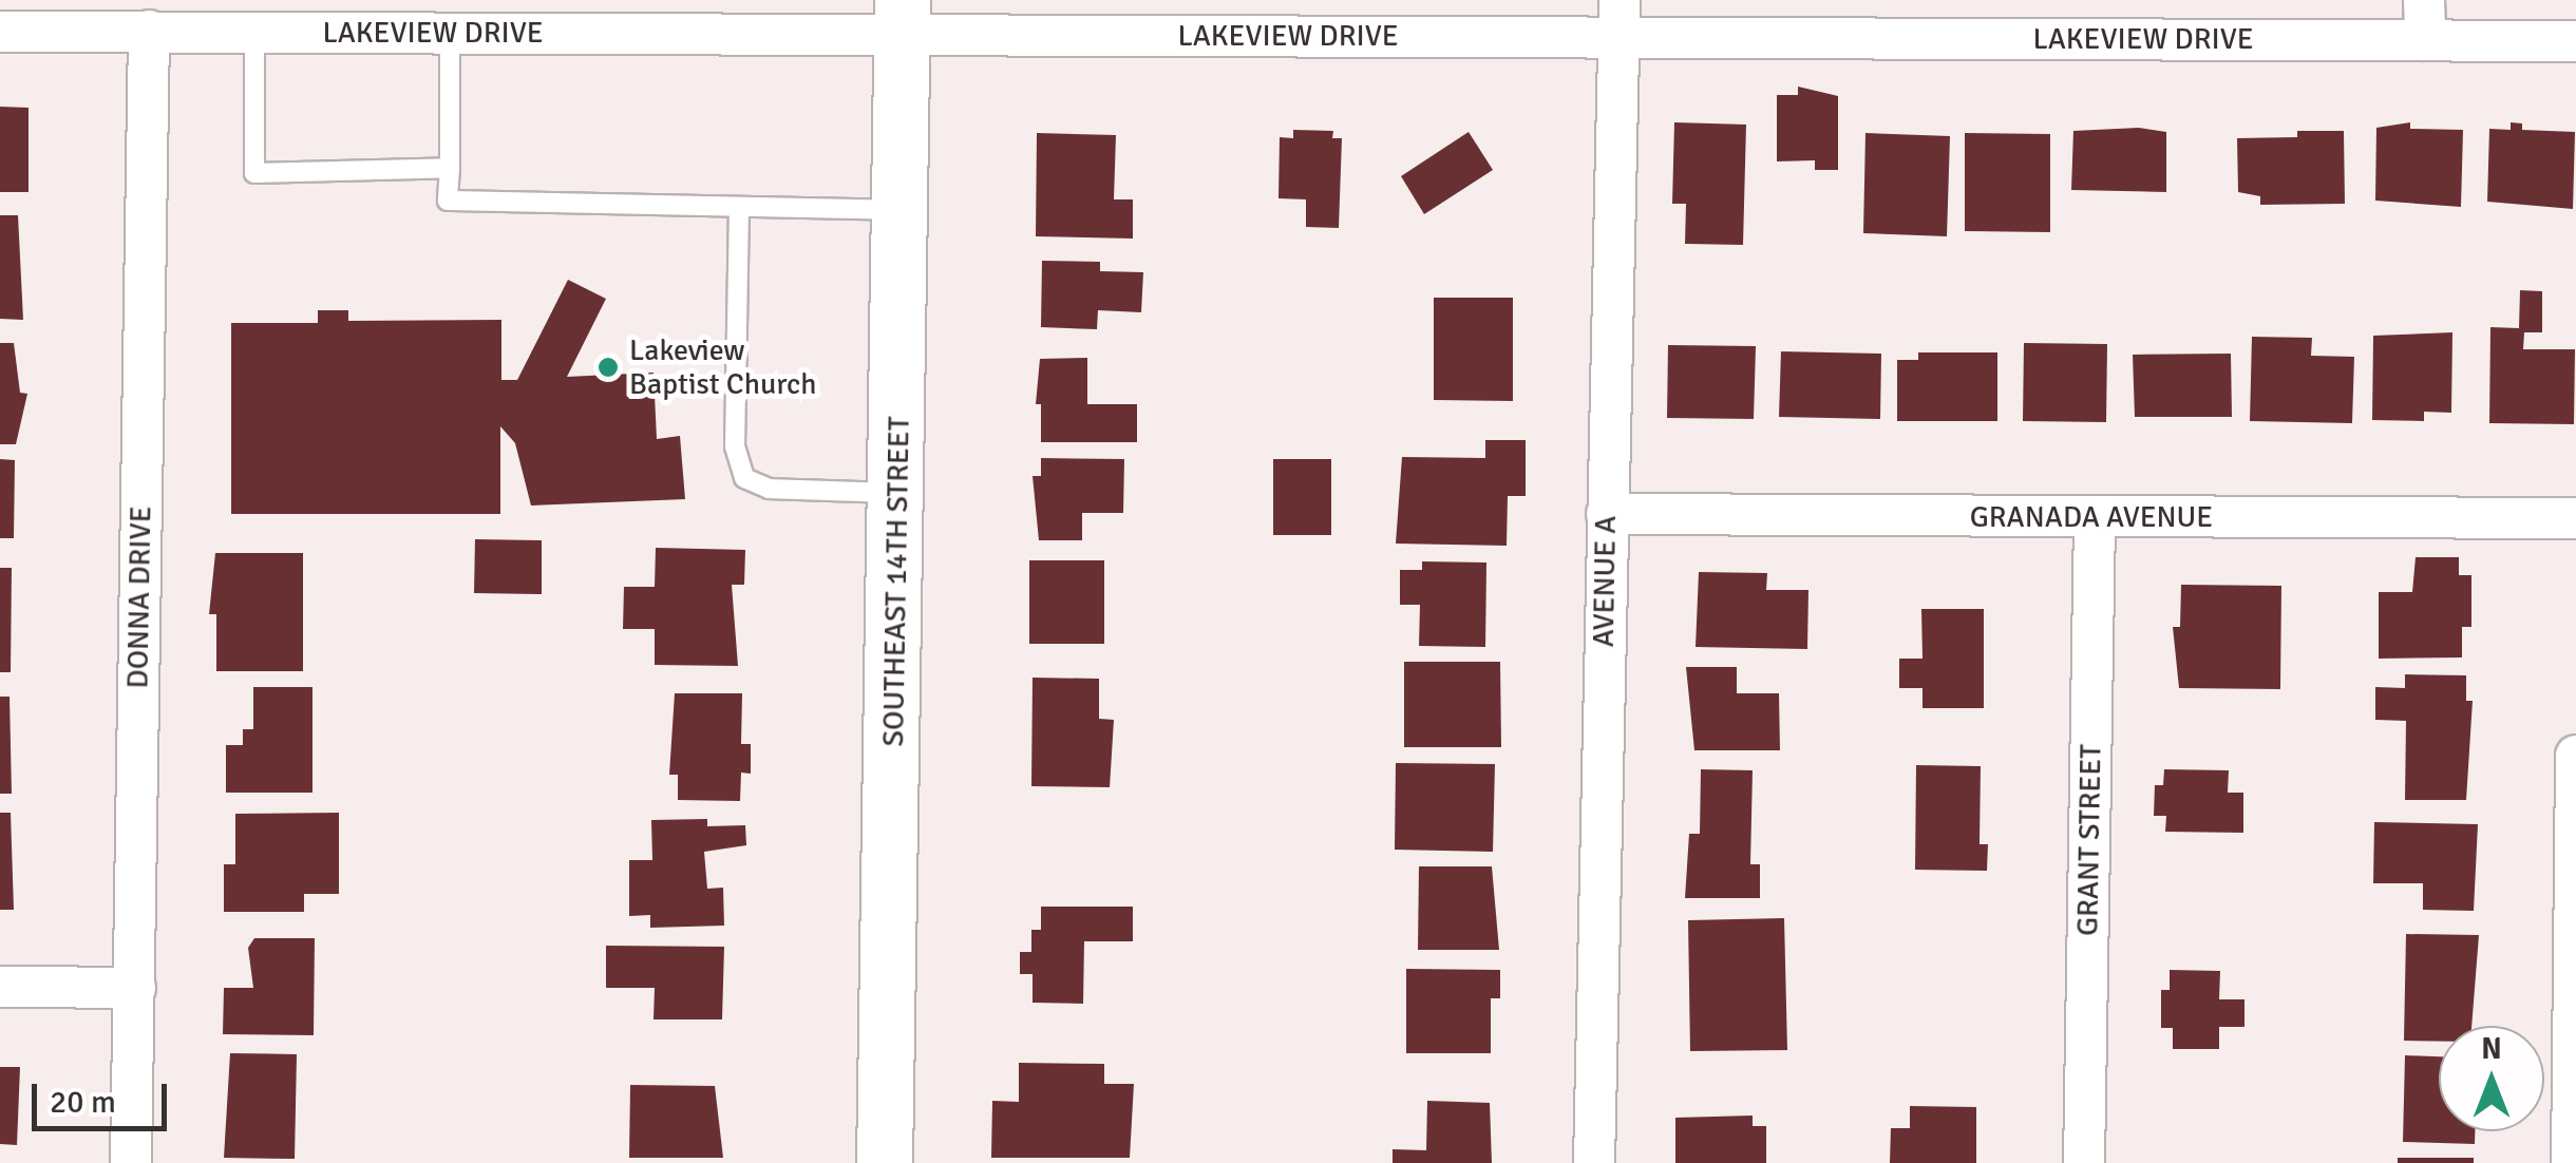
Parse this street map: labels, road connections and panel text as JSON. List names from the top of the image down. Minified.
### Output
{"streets":{"street":["LAKEVIEW DRIVE","GRANADA AVENUE","SOUTHEAST 14TH STREET","AVENUE A","DONNA DRIVE","GRANT STREET"]},"crossings":[["LAKEVIEW DRIVE","SOUTHEAST 14TH STREET"],["LAKEVIEW DRIVE","AVENUE A"],["LAKEVIEW DRIVE","DONNA DRIVE"],["GRANADA AVENUE","AVENUE A"],["GRANADA AVENUE","GRANT STREET"]],"places":["Lakeview Baptist Church"],"scale_bar":"20 m","north":"top"}
